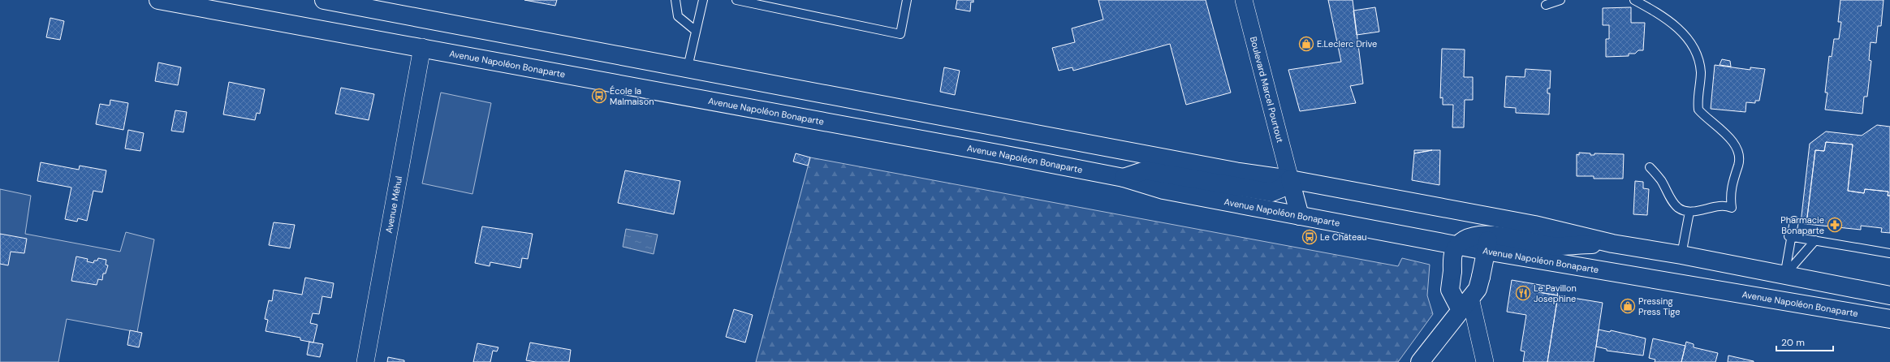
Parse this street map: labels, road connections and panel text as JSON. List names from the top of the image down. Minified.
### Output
{"streets":{"main road":["Avenue Napoléon Bonaparte"],"street":["Boulevard Marcel Pourtout","Avenue Méhul"]},"crossings":[["Avenue Napoléon Bonaparte","Avenue Méhul"]],"places":{"shop":["E.Leclerc Drive","Pressing Press Tige"],"bus stop":["École la Malmaison","Le Château"],"pharmacy":["Pharmacie Bonaparte"],"restaurant":["Le Pavillon Josephine"]},"scale_bar":"20 m"}
